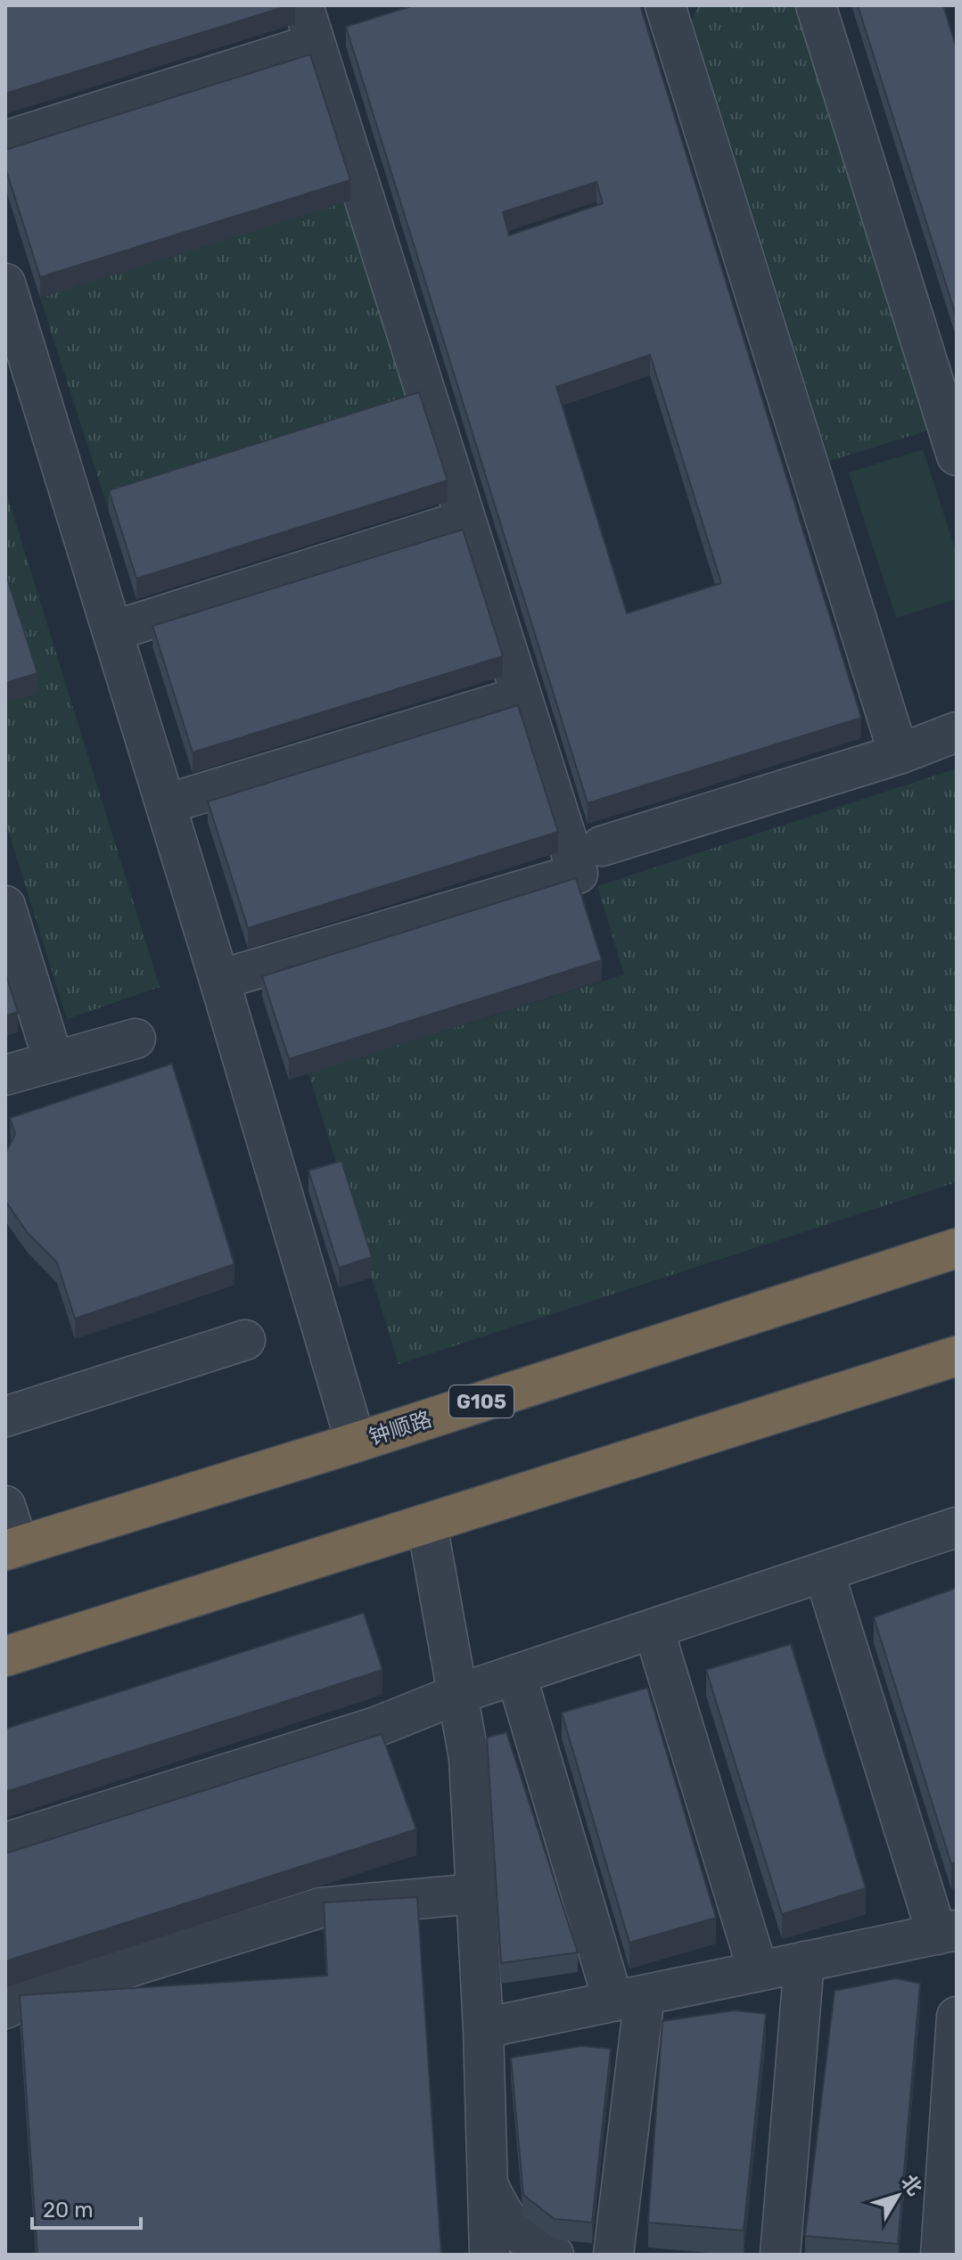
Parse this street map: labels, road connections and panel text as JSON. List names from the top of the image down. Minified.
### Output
{"streets":{"highway":["G105","钟顺路"]},"scale_bar":"20 m","north":"top right"}
